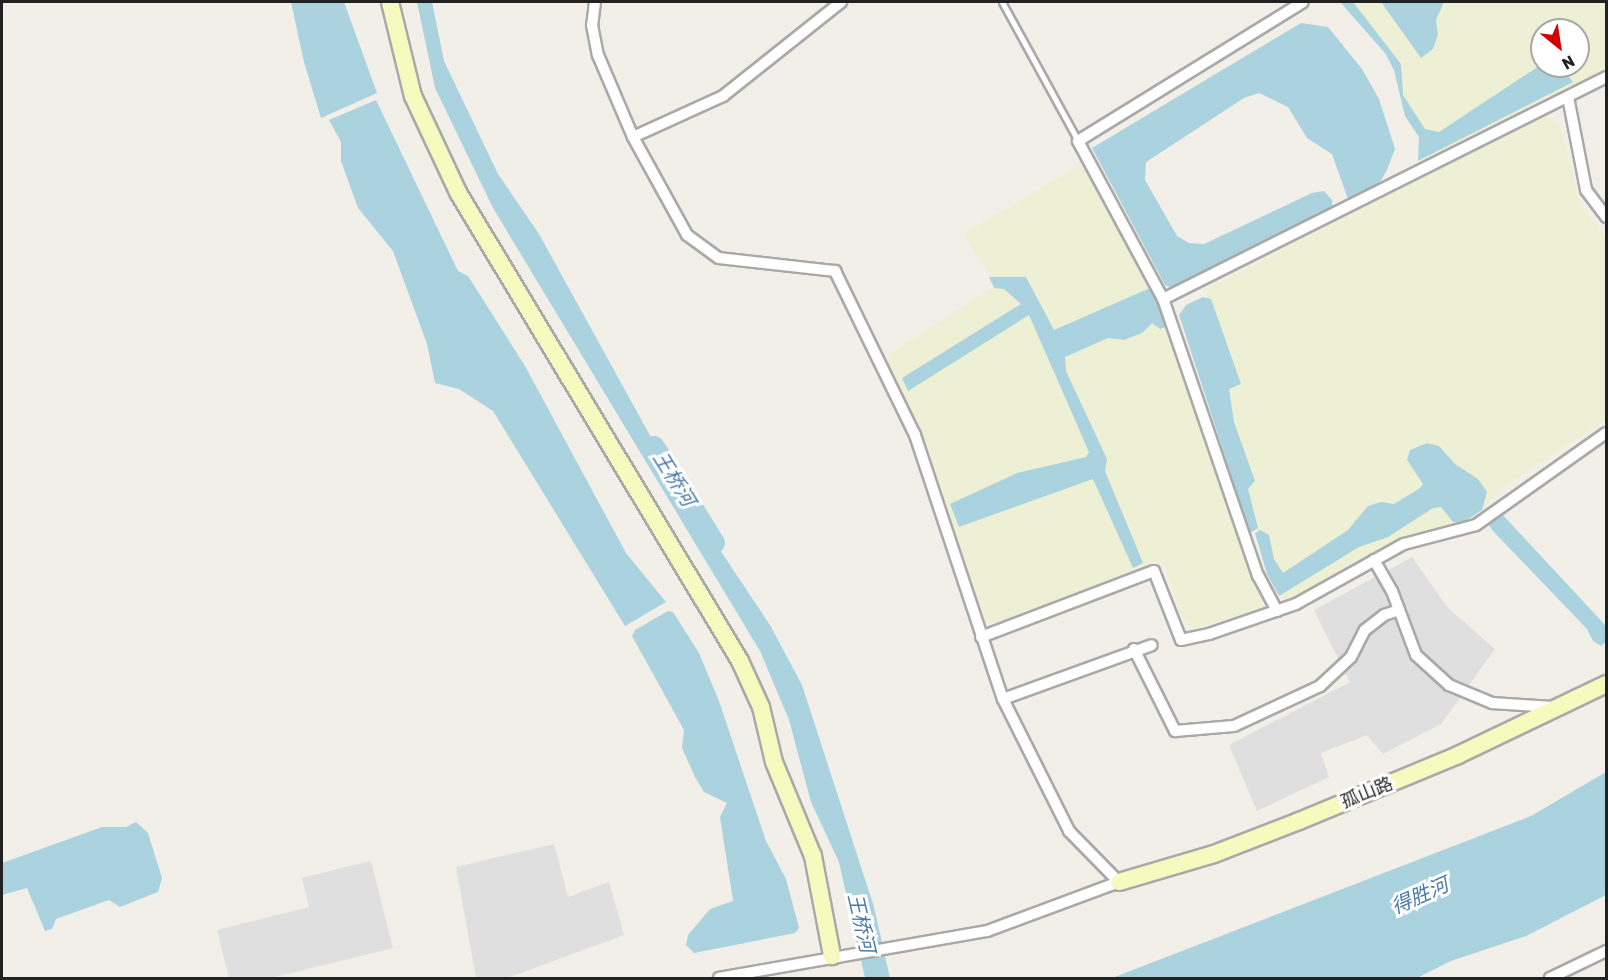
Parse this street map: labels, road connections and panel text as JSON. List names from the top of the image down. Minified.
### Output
{"streets":{"street":["孤山路"]},"water":["王桥河","得胜河"],"north":"bottom right"}
